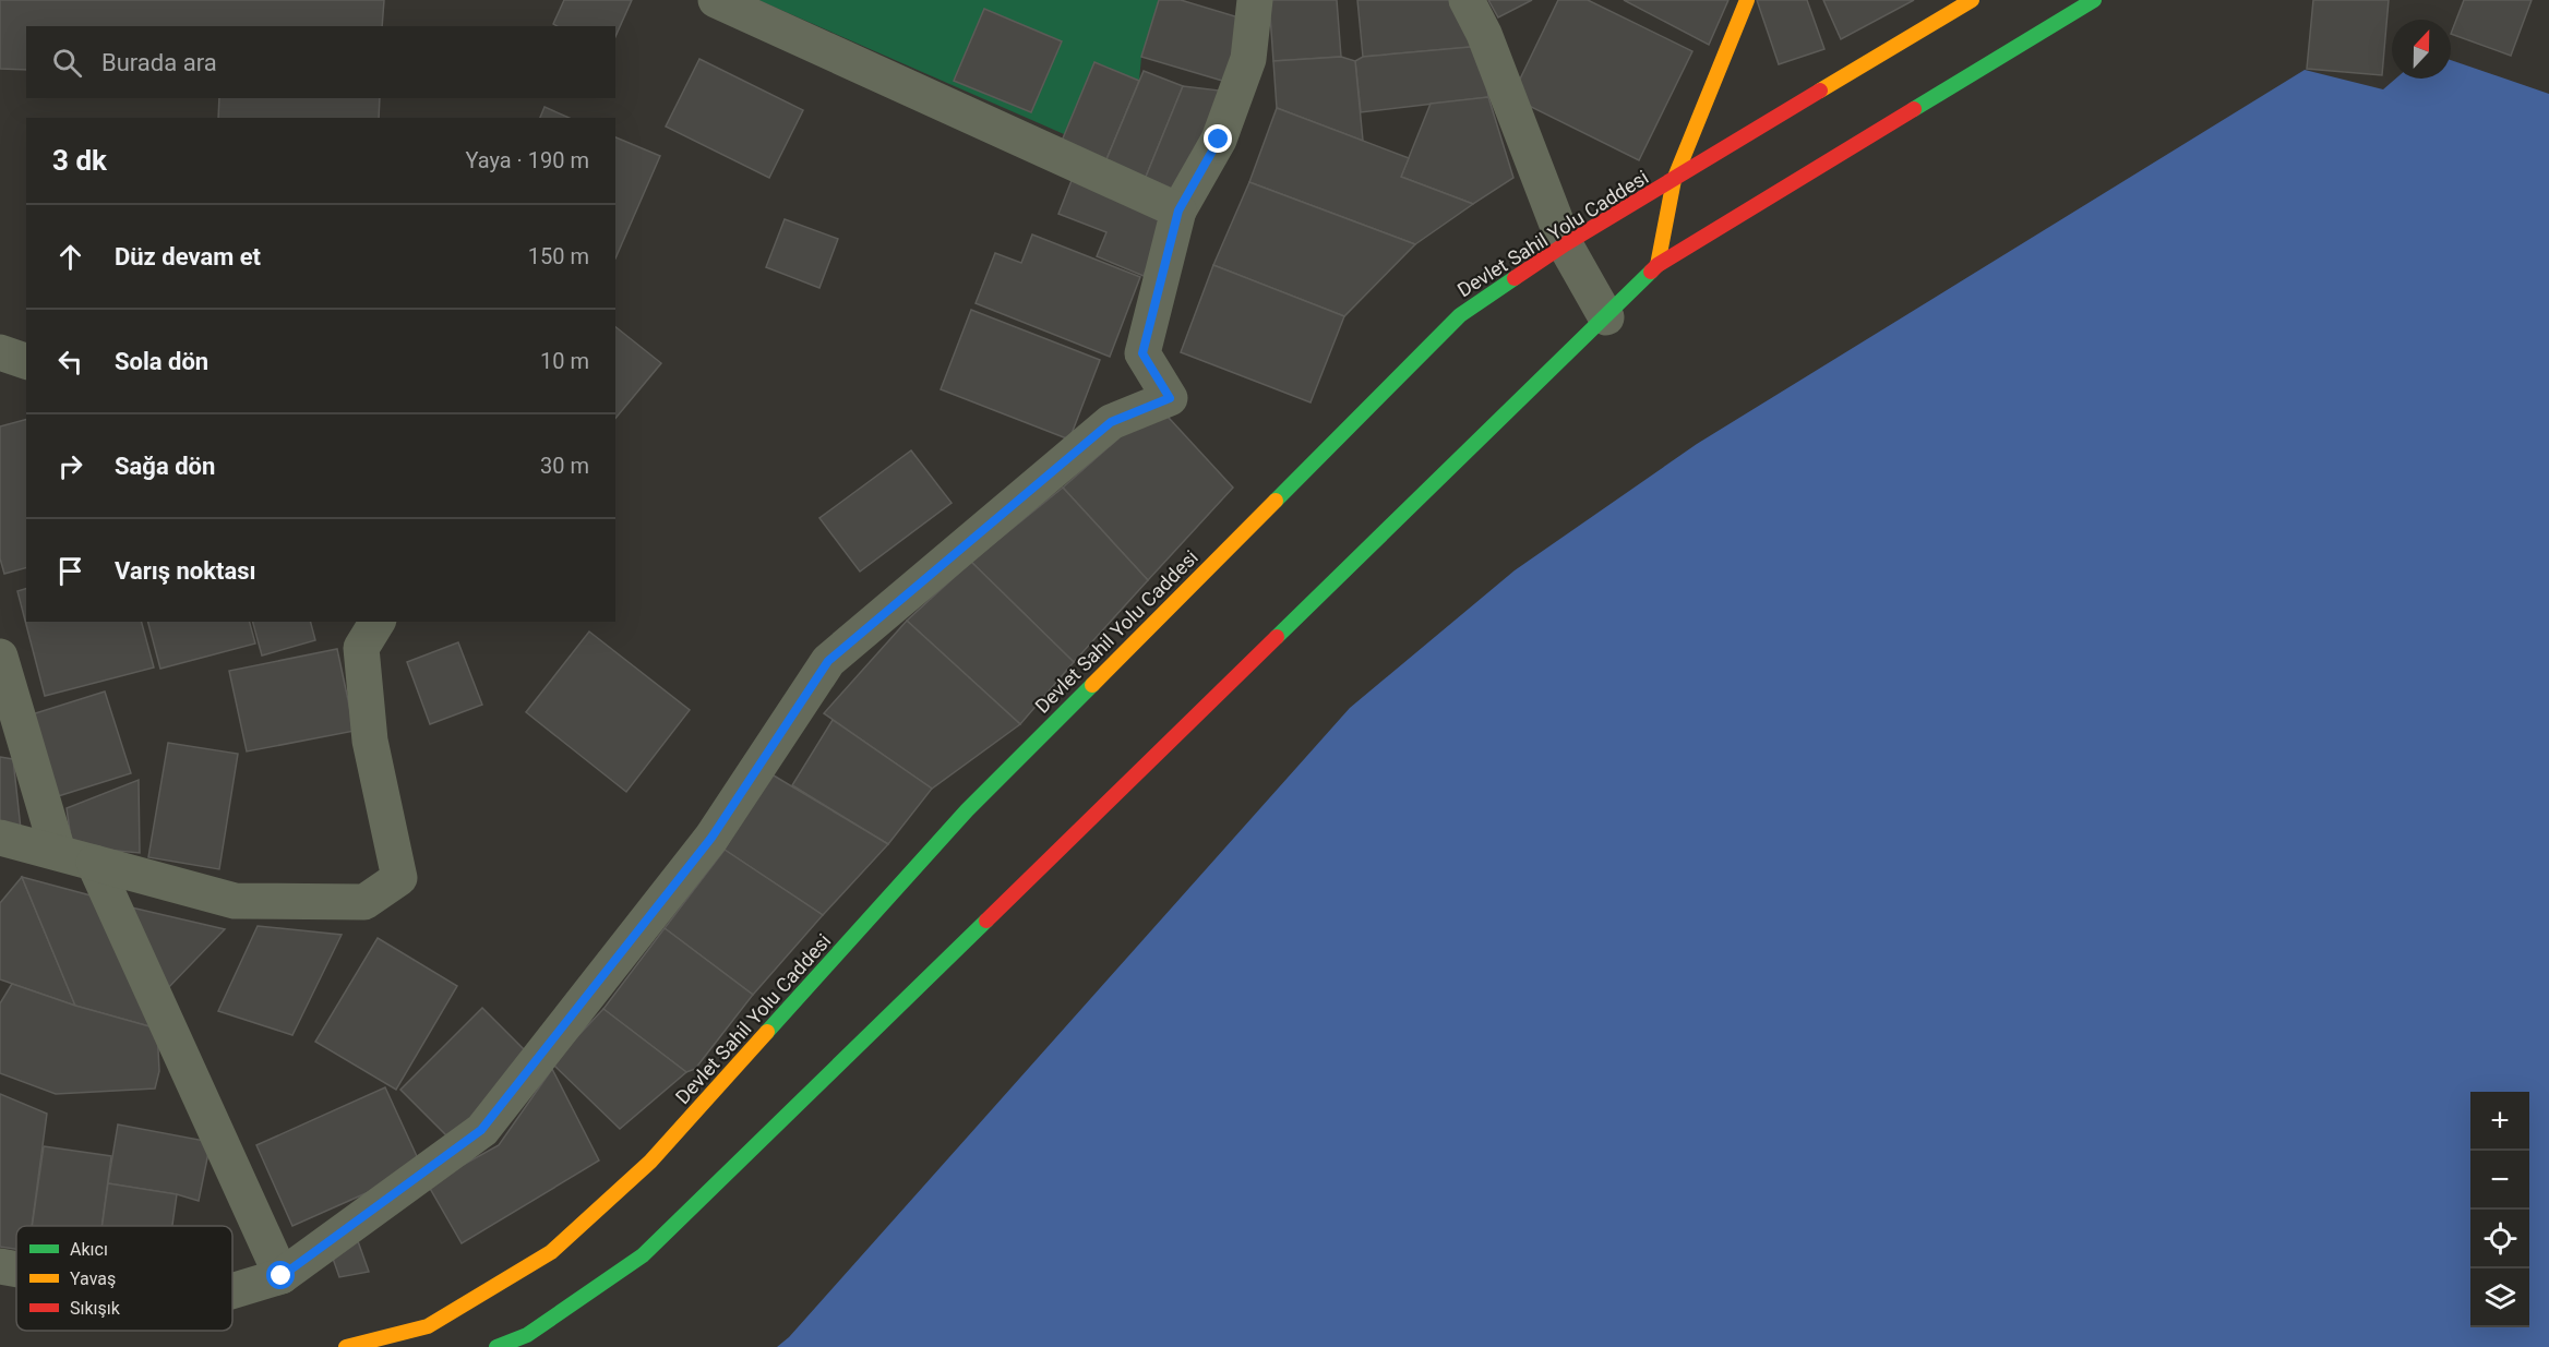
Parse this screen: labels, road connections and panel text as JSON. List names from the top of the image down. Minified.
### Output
{"streets":{"main road":["Devlet Sahil Yolu Caddesi"]},"legend":["Akıcı","Yavaş","Sıkışık"],"north":"top","page":{"search":"Burada ara","heading":["3 dk","Yaya · 190 m"],"list":[["Düz devam et","150 m"],["Sola dön","10 m"],["Sağa dön","30 m"],"Varış noktası"],"map_buttons":["+","−"]}}
